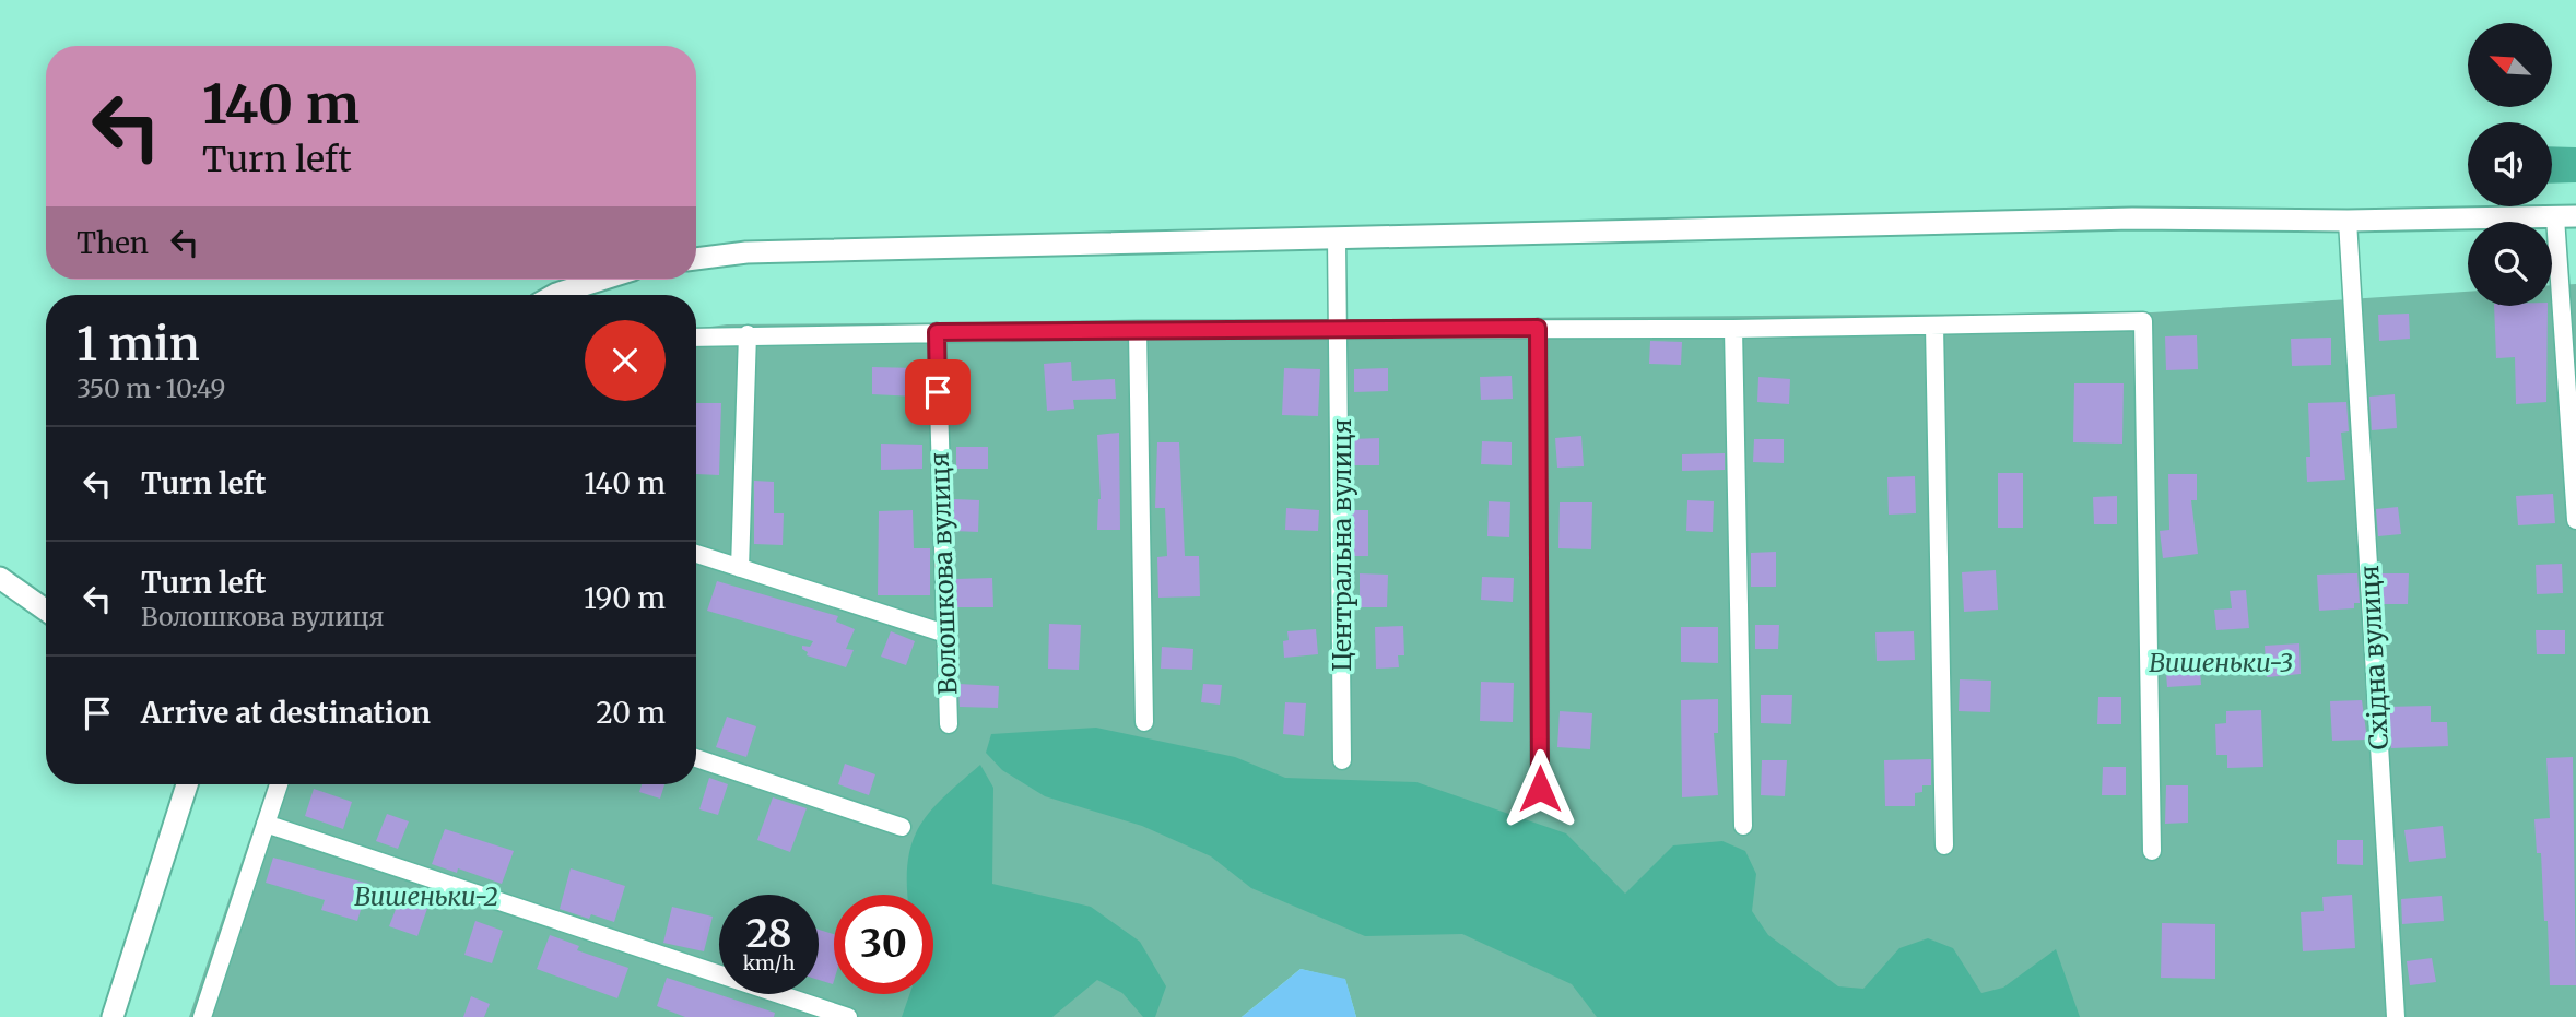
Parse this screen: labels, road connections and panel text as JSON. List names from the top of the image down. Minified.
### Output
{"streets":{"street":["Центральна вулиця","Волошкова вулиця","Східна вулиця"]},"parks":["Вишеньки-3","Вишеньки-2"],"north":"top left","page":{"turn":["140 m","Turn left"],"then":"Then","heading":["1 min","350 m · 10:49"],"list":[{"name":"Turn left","value":"140 m"},{"name":"Turn left","note":"Волошкова вулиця","value":"190 m"},{"name":"Arrive at destination","value":"20 m"}],"speed":"28 km/h","limit":"30"}}
